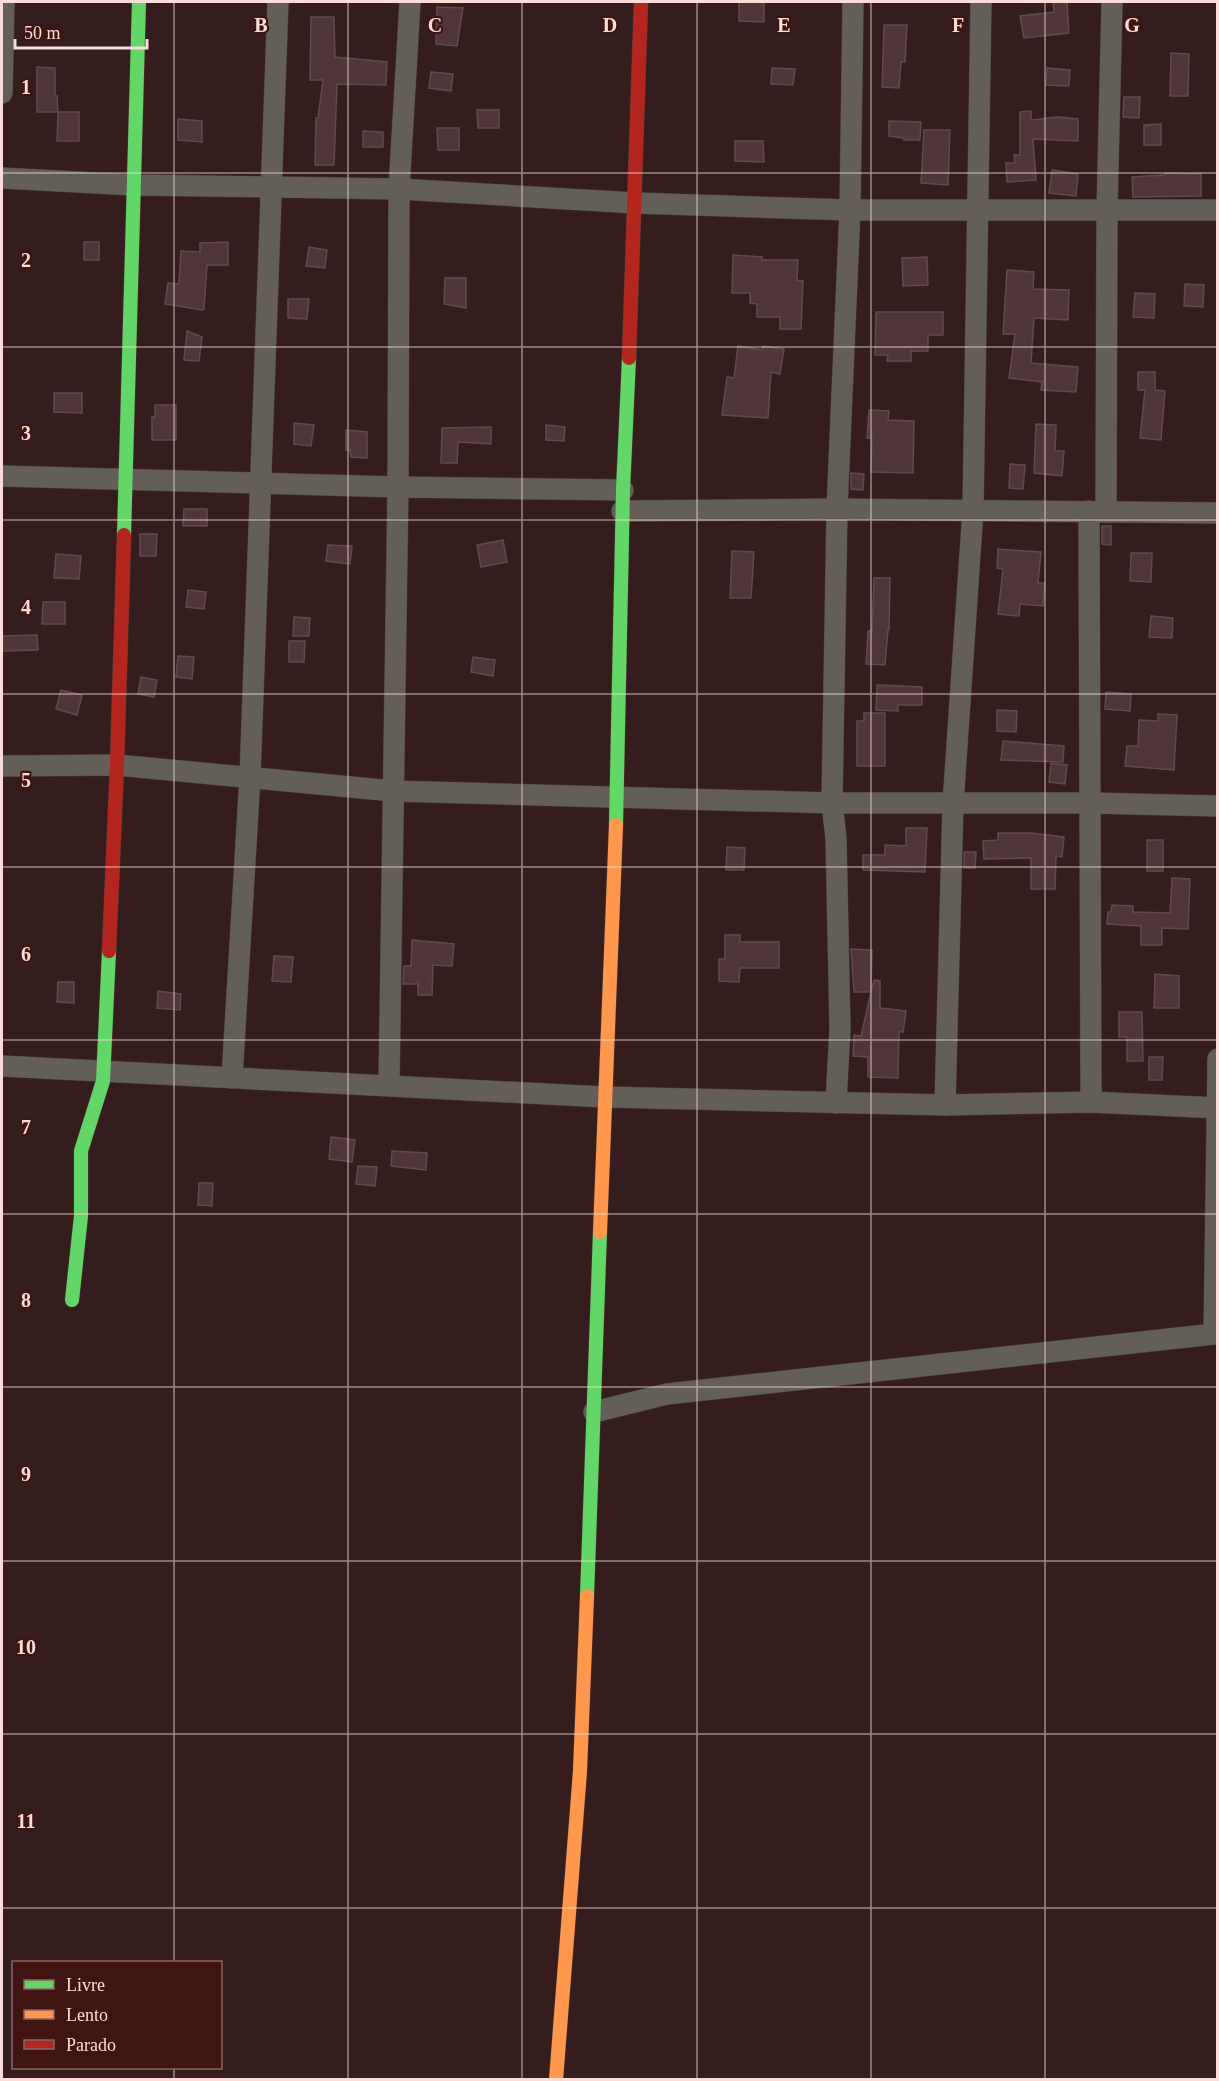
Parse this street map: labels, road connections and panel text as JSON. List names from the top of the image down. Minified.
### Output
{"legend":["Livre","Lento","Parado"],"scale_bar":"50 m","grid":{"columns":["B","C","D","E","F","G"],"rows":["1","2","3","4","5","6","7","8","9","10","11"]}}
